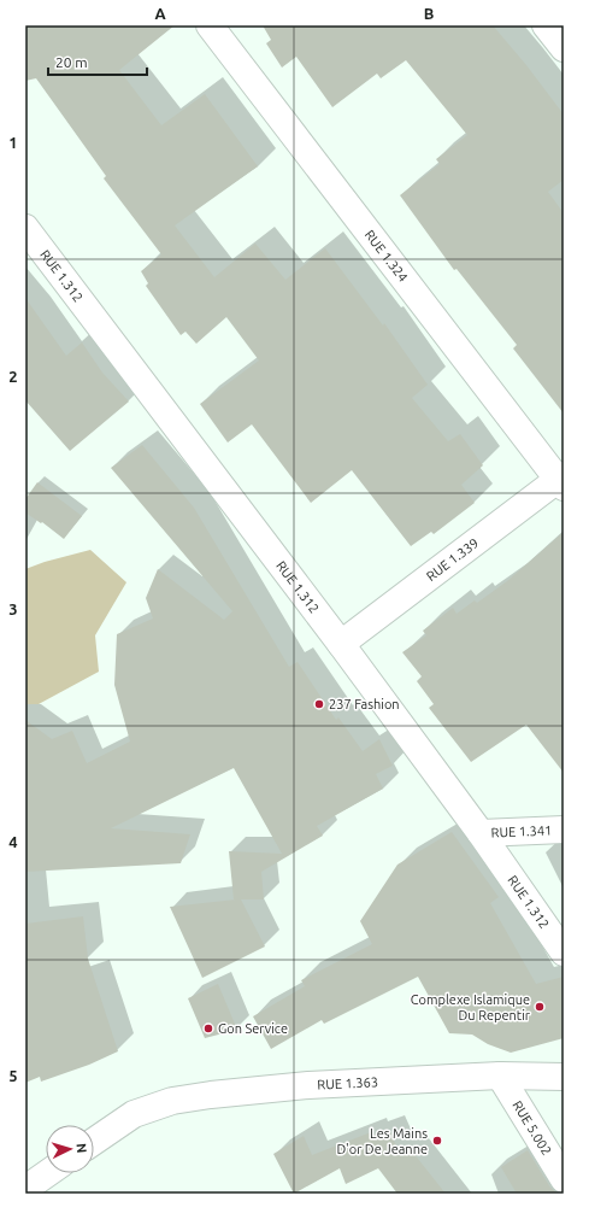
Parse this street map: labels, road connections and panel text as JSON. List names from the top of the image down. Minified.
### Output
{"streets":{"street":["RUE 1.324","RUE 1.312","RUE 1.339","RUE 1.341","RUE 1.363","RUE 5.002"]},"crossings":[["RUE 1.324","RUE 1.339"],["RUE 1.312","RUE 1.339"],["RUE 1.312","RUE 1.341"],["RUE 1.363","RUE 5.002"]],"places":["237 Fashion","Complexe Islamique Du Repentir","Gon Service","Les Mains D'or De Jeanne"],"scale_bar":"20 m","north":"right","grid":{"columns":["A","B"],"rows":["1","2","3","4","5"]}}
